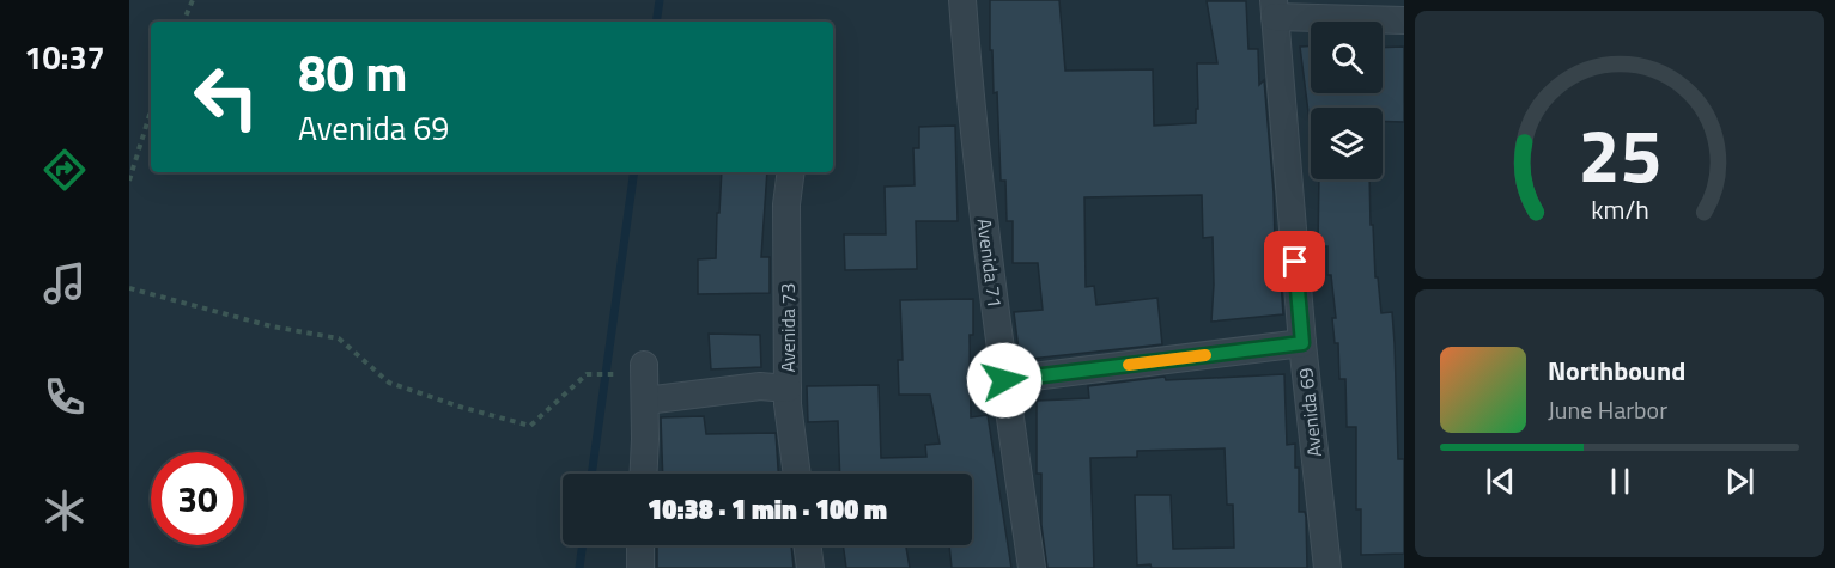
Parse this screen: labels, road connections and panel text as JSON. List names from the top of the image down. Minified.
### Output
{"streets":{"street":["Avenida 71","Avenida 73","Avenida 69"]},"page":{"tabs":"10:37","turn":["80 m","Avenida 69"],"song":["Northbound","June Harbor"],"limit":"30","trip":"10:38 · 1 min · 100 m","gauge":["25","km/h"]}}
